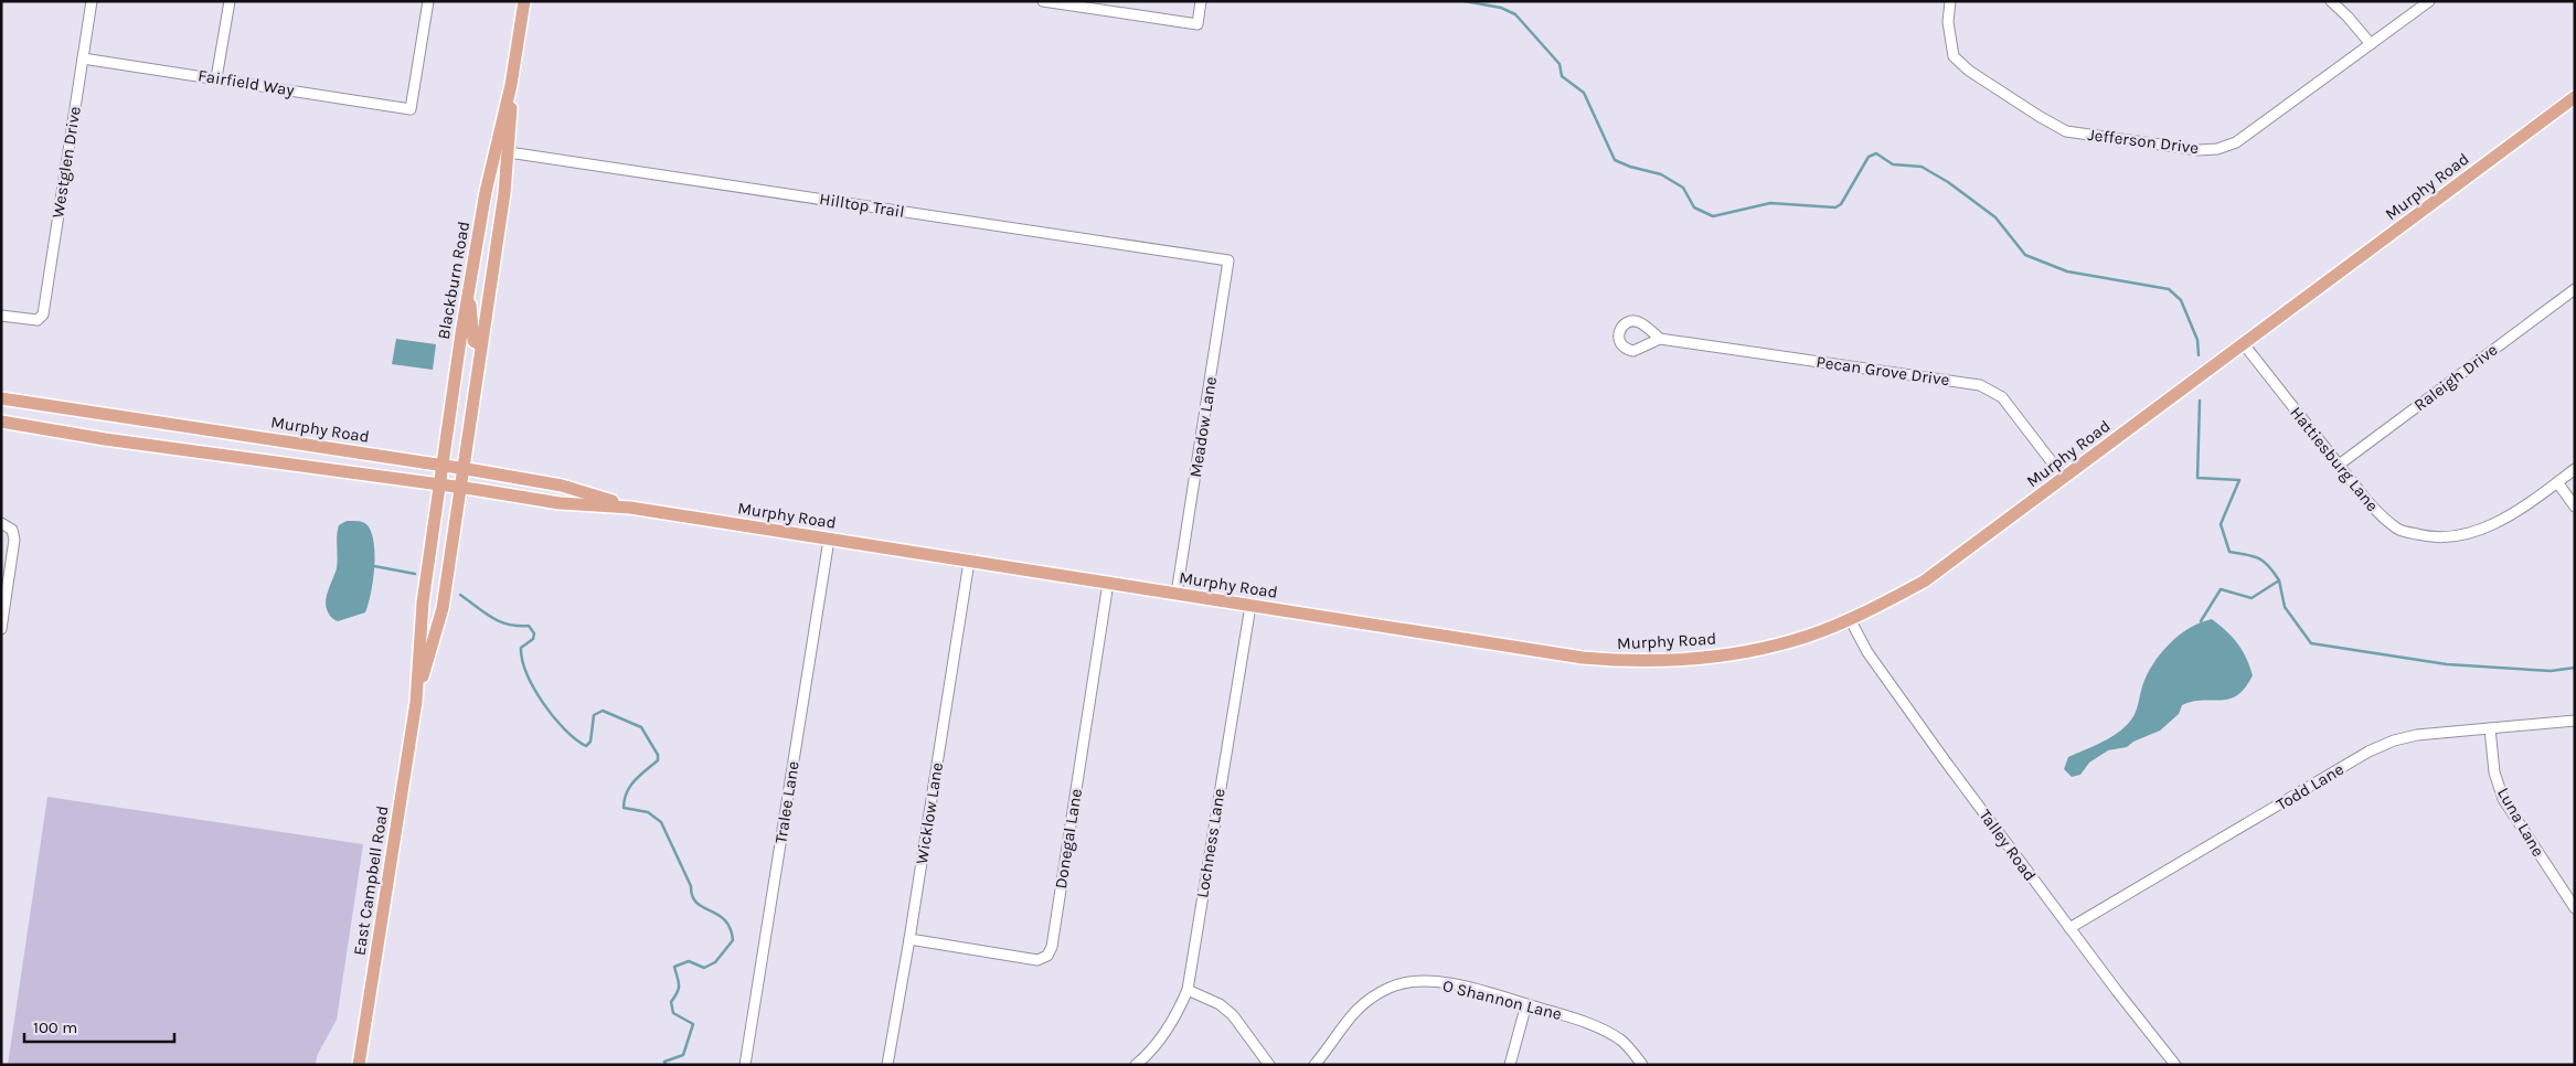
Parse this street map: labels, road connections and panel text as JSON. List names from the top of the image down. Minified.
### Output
{"streets":{"main road":["Murphy Road","Blackburn Road","East Campbell Road"],"street":["Fairfield Way","Jefferson Drive","Westglen Drive","Hilltop Trail","Pecan Grove Drive","Raleigh Drive","Meadow Lane","Hattiesburg Lane","Todd Lane","Tralee Lane","Wicklow Lane","Luna Lane","Donegal Lane","Lochness Lane","Talley Road","O Shannon Lane"]},"crossings":[["Fairfield Way","Westglen Drive"],["Murphy Road","Blackburn Road"],["Murphy Road","Pecan Grove Drive"],["Murphy Road","Meadow Lane"],["Murphy Road","Hattiesburg Lane"],["Murphy Road","Tralee Lane"],["Murphy Road","Wicklow Lane"],["Murphy Road","Donegal Lane"],["Murphy Road","Lochness Lane"],["Murphy Road","Talley Road"],["Murphy Road","East Campbell Road"],["Hilltop Trail","Blackburn Road"],["Hilltop Trail","Meadow Lane"],["Blackburn Road","East Campbell Road"],["Raleigh Drive","Hattiesburg Lane"],["Todd Lane","Luna Lane"],["Todd Lane","Talley Road"],["Wicklow Lane","Donegal Lane"]],"scale_bar":"100 m"}
